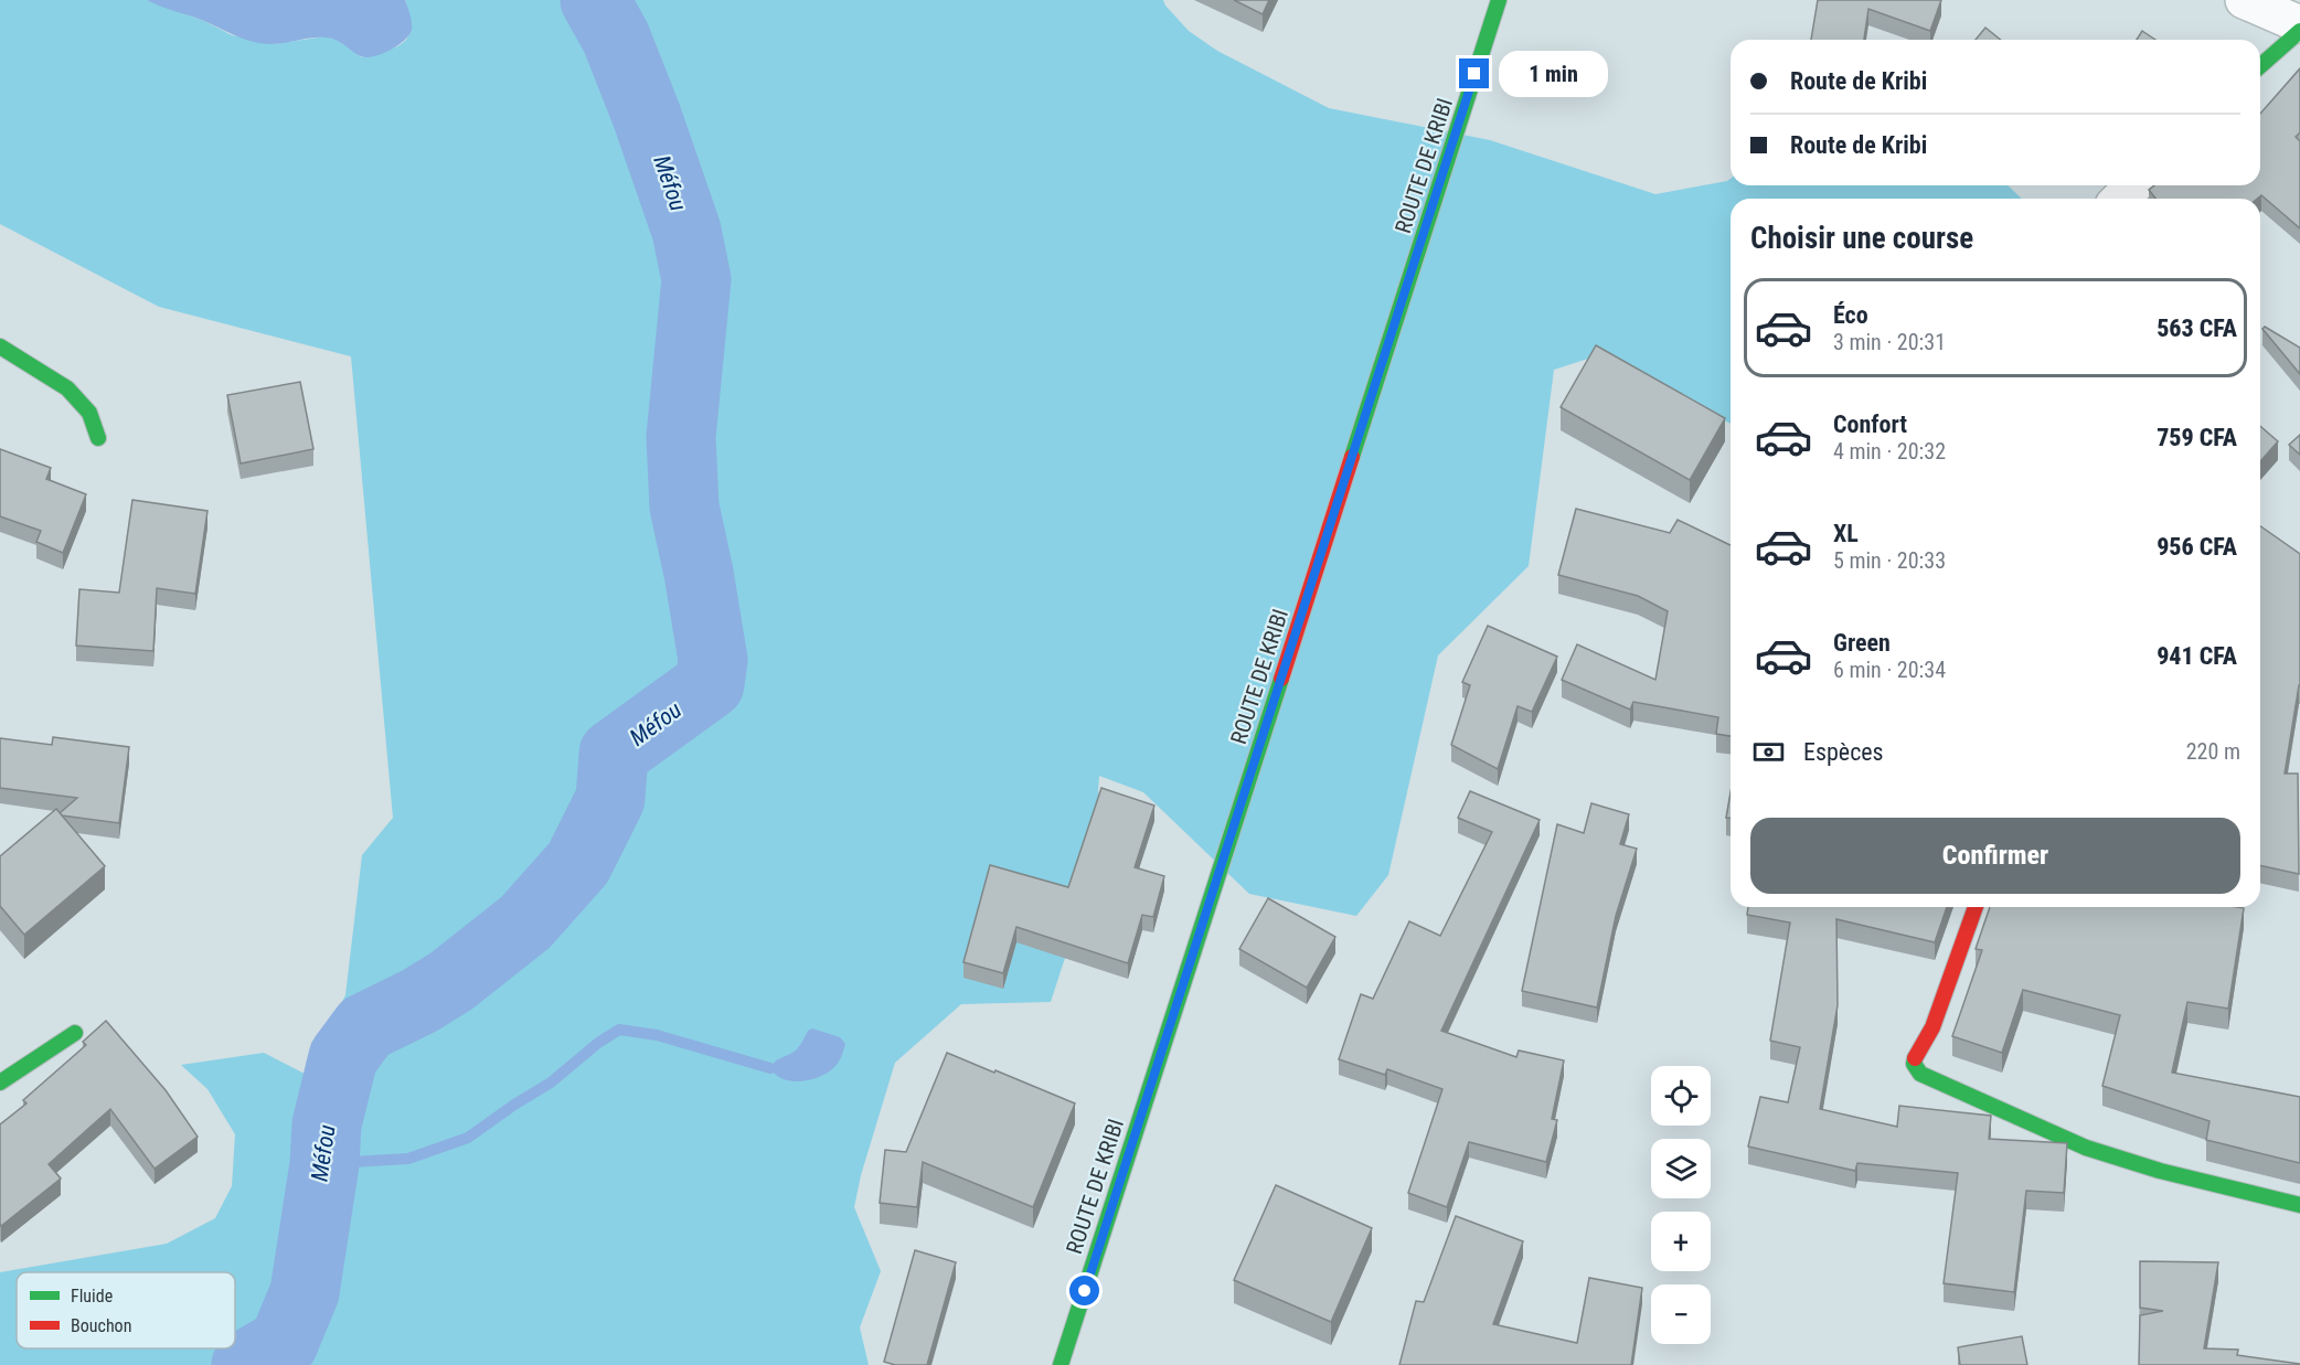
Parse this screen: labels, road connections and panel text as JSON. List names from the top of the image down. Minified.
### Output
{"streets":{"main road":["ROUTE DE KRIBI"]},"water":["Méfou"],"legend":["Fluide","Bouchon"],"page":{"banner":["Route de Kribi","Route de Kribi"],"bubble":"1 min","heading":"Choisir une course","list":[{"name":"Éco","note":"3 min · 20:31","value":"563 CFA"},{"name":"Confort","note":"4 min · 20:32","value":"759 CFA"},{"name":"XL","note":"5 min · 20:33","value":"956 CFA"},{"name":"Green","note":"6 min · 20:34","value":"941 CFA"}],"pay":["Espèces","220 m"],"buttons":"Confirmer","map_buttons":["+","−"]}}
